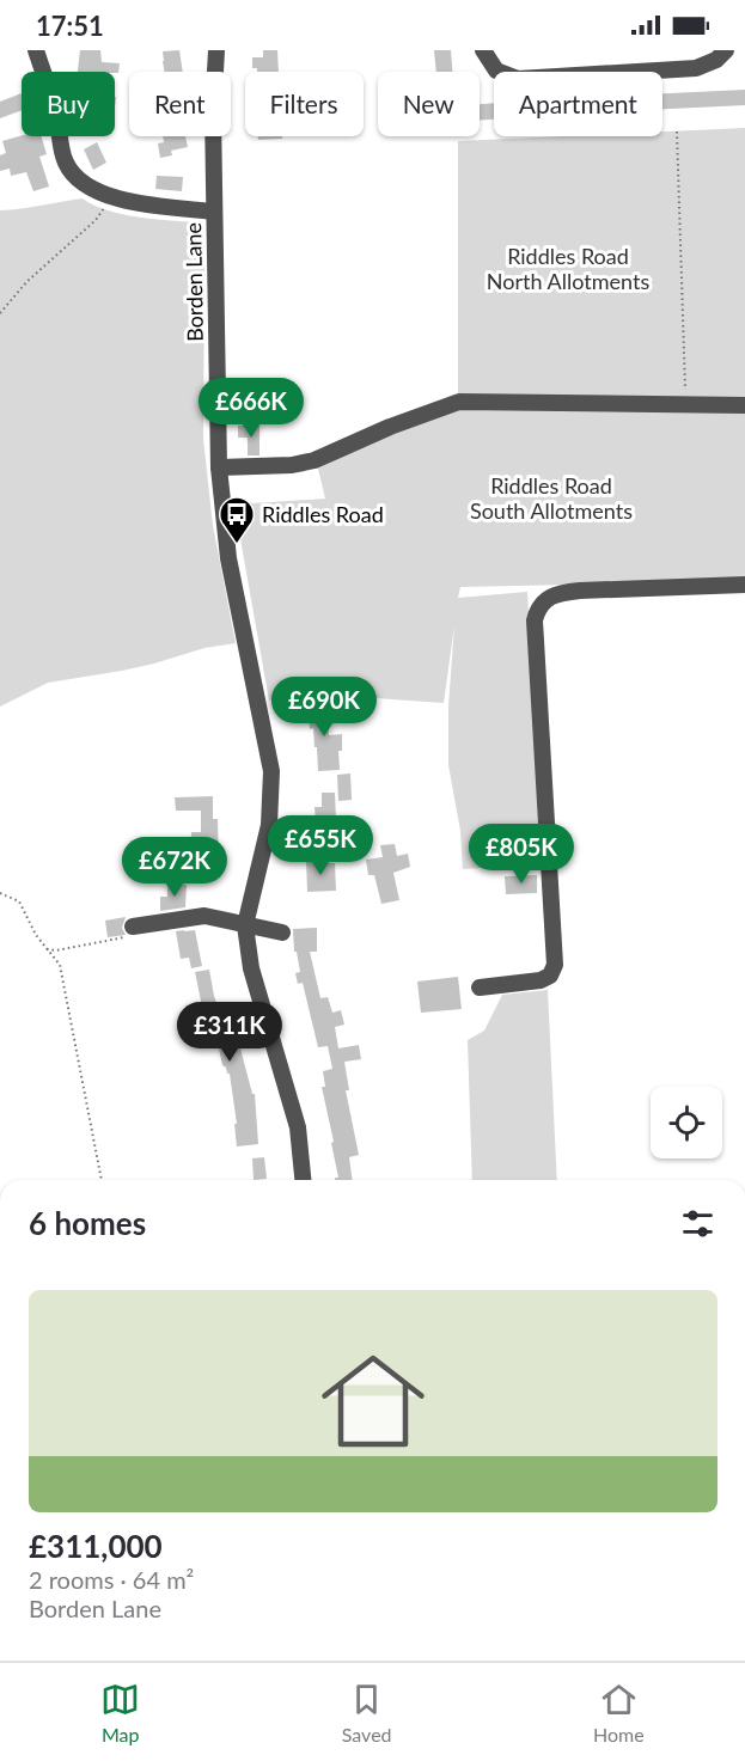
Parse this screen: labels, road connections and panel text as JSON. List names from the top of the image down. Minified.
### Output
{"streets":{"street":["Borden Lane"]},"parks":["Riddles Road North Allotments","Riddles Road South Allotments"],"places":{"bus stop":["Riddles Road"]},"page":{"status":"17:51","chip":["Buy","Rent","Filters","New","Apartment"],"price":["£666K","£690K","£655K","£805K","£672K","£311K"],"heading":"6 homes","list":[{"name":"£311,000","note":"2 rooms · 64 m² · Borden Lane"}],"tabs":["Map","Saved","Home"]}}
